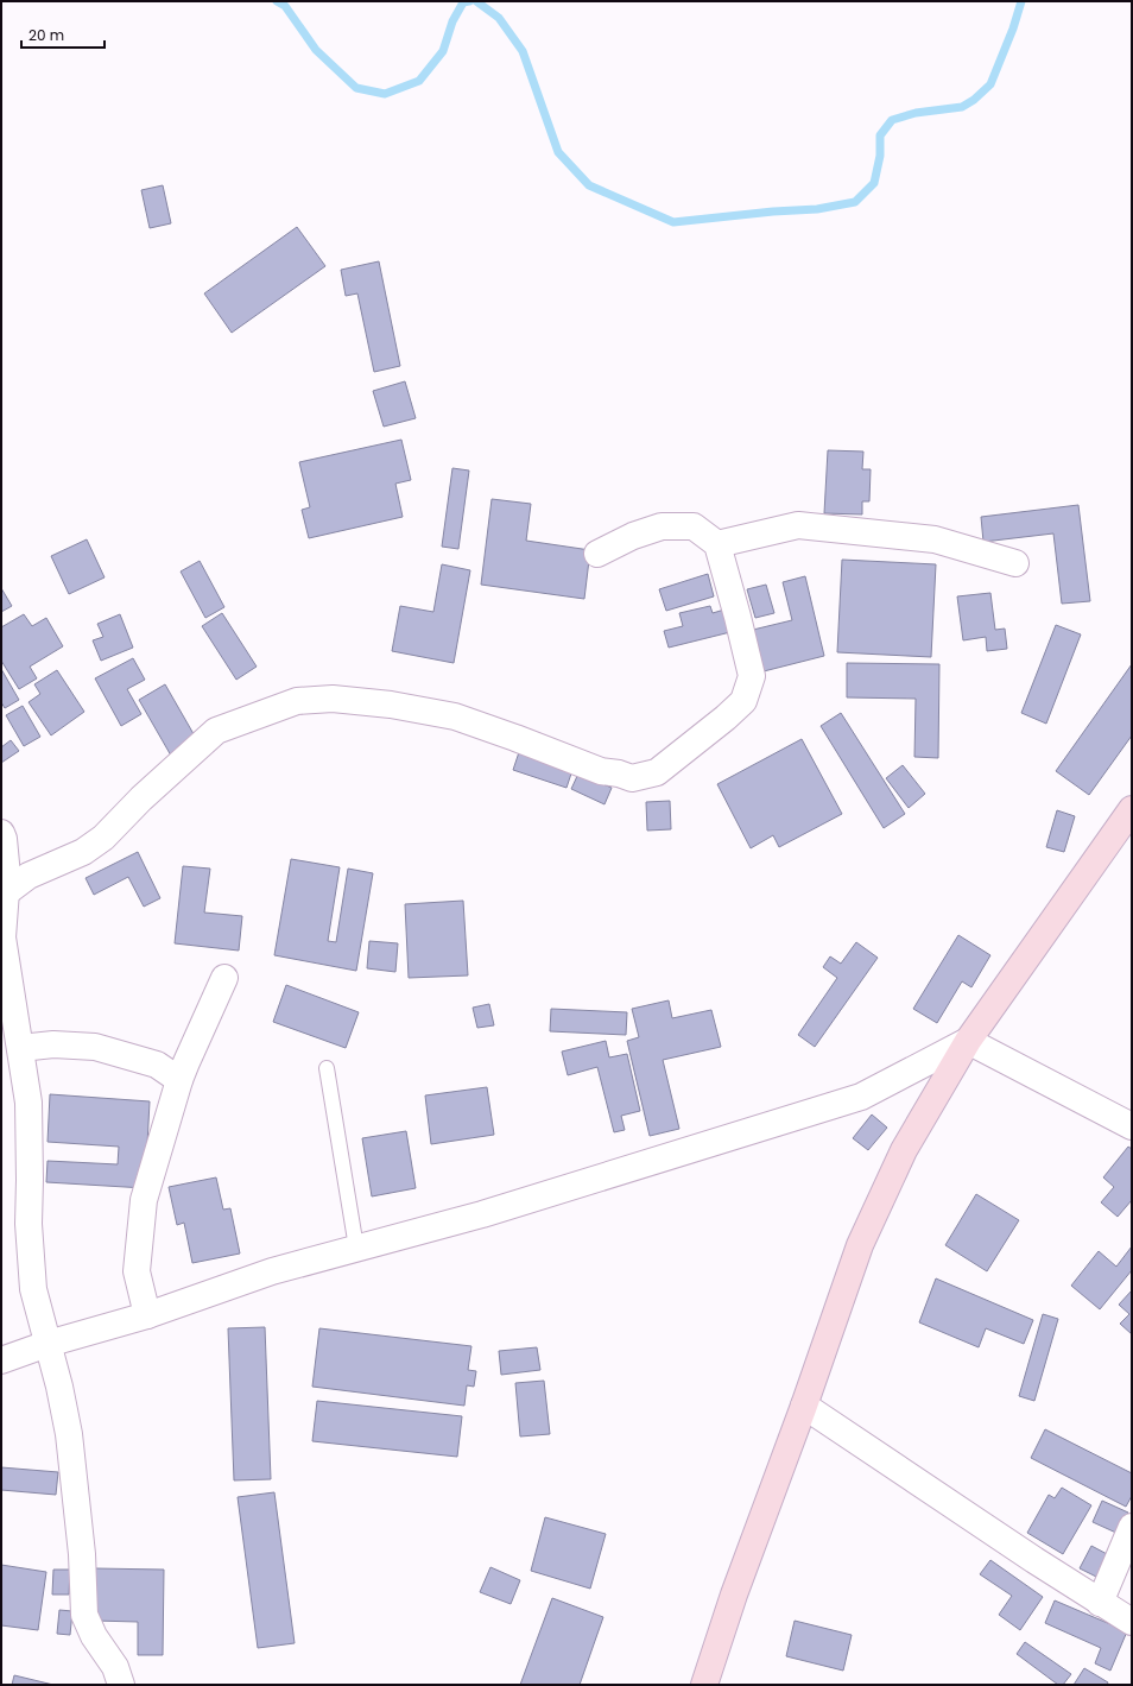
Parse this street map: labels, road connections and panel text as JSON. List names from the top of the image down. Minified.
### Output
{"scale_bar":"20 m"}
